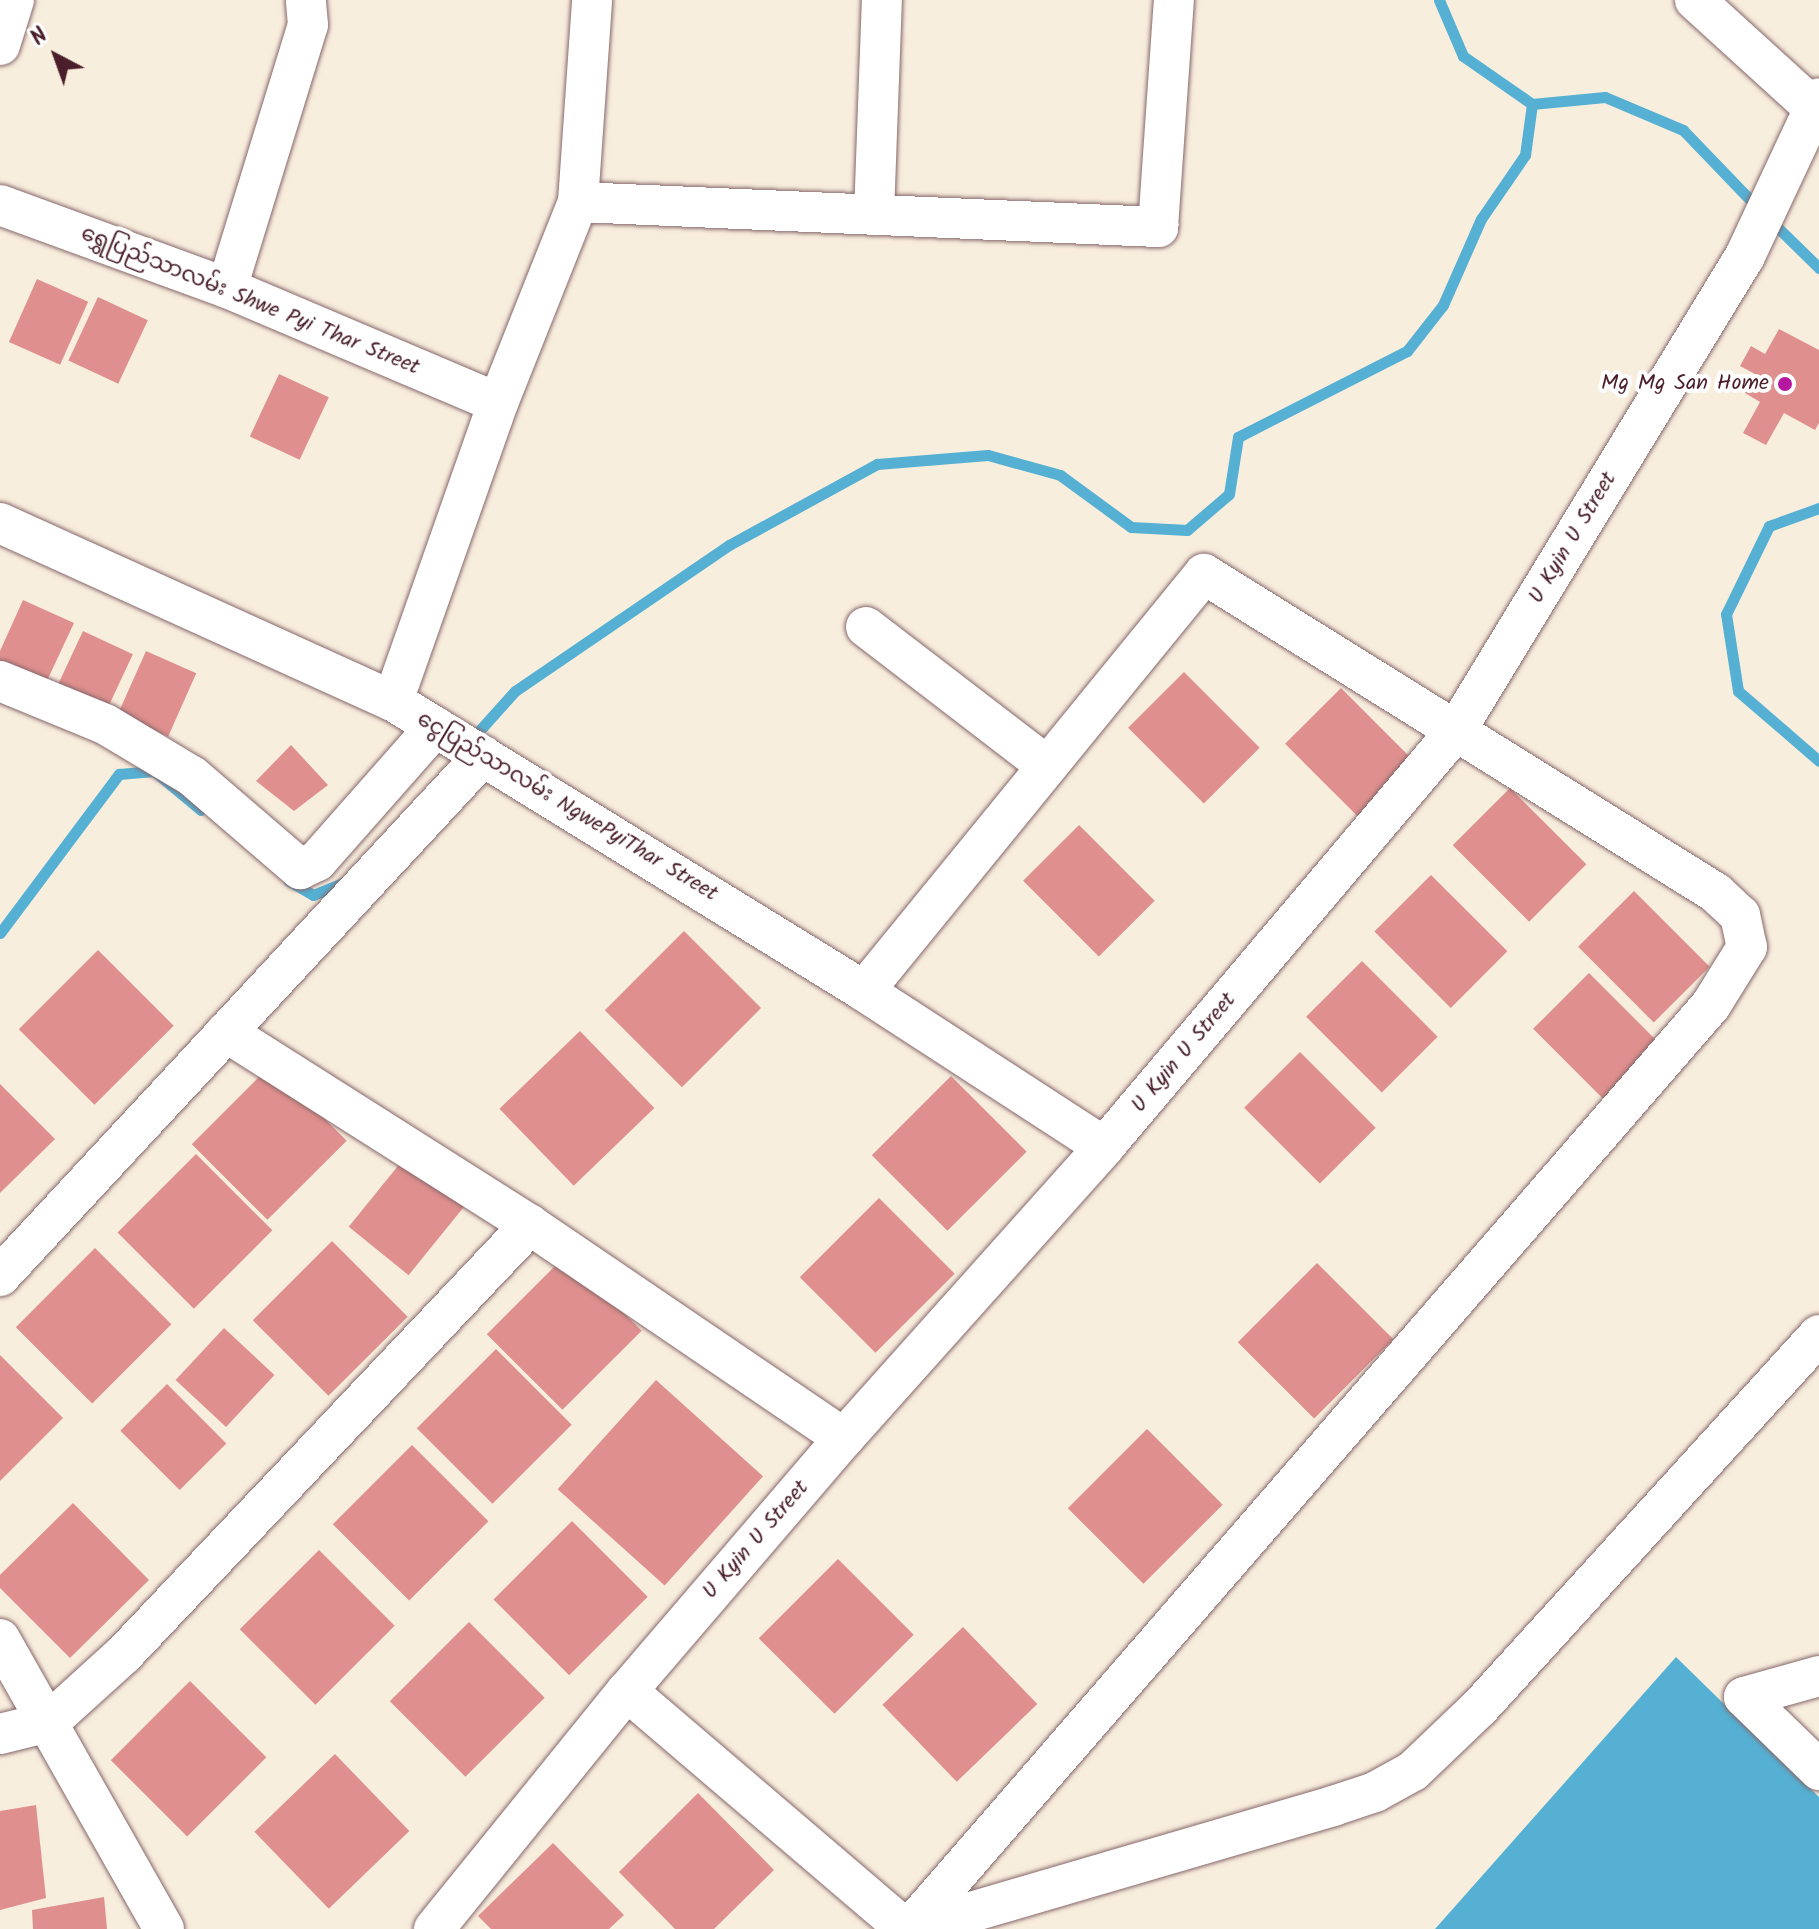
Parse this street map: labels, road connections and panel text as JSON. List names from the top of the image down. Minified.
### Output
{"streets":{"street":["ရွှေပြည်သာလမ်း Shwe Pyi Thar Street","U Kyin U Street","ငွေပြည်သာလမ်း NgwePyiThar Street"]},"crossings":[["U Kyin U Street","ငွေပြည်သာလမ်း NgwePyiThar Street"]],"places":["Mg Mg San Home"],"north":"top left"}
